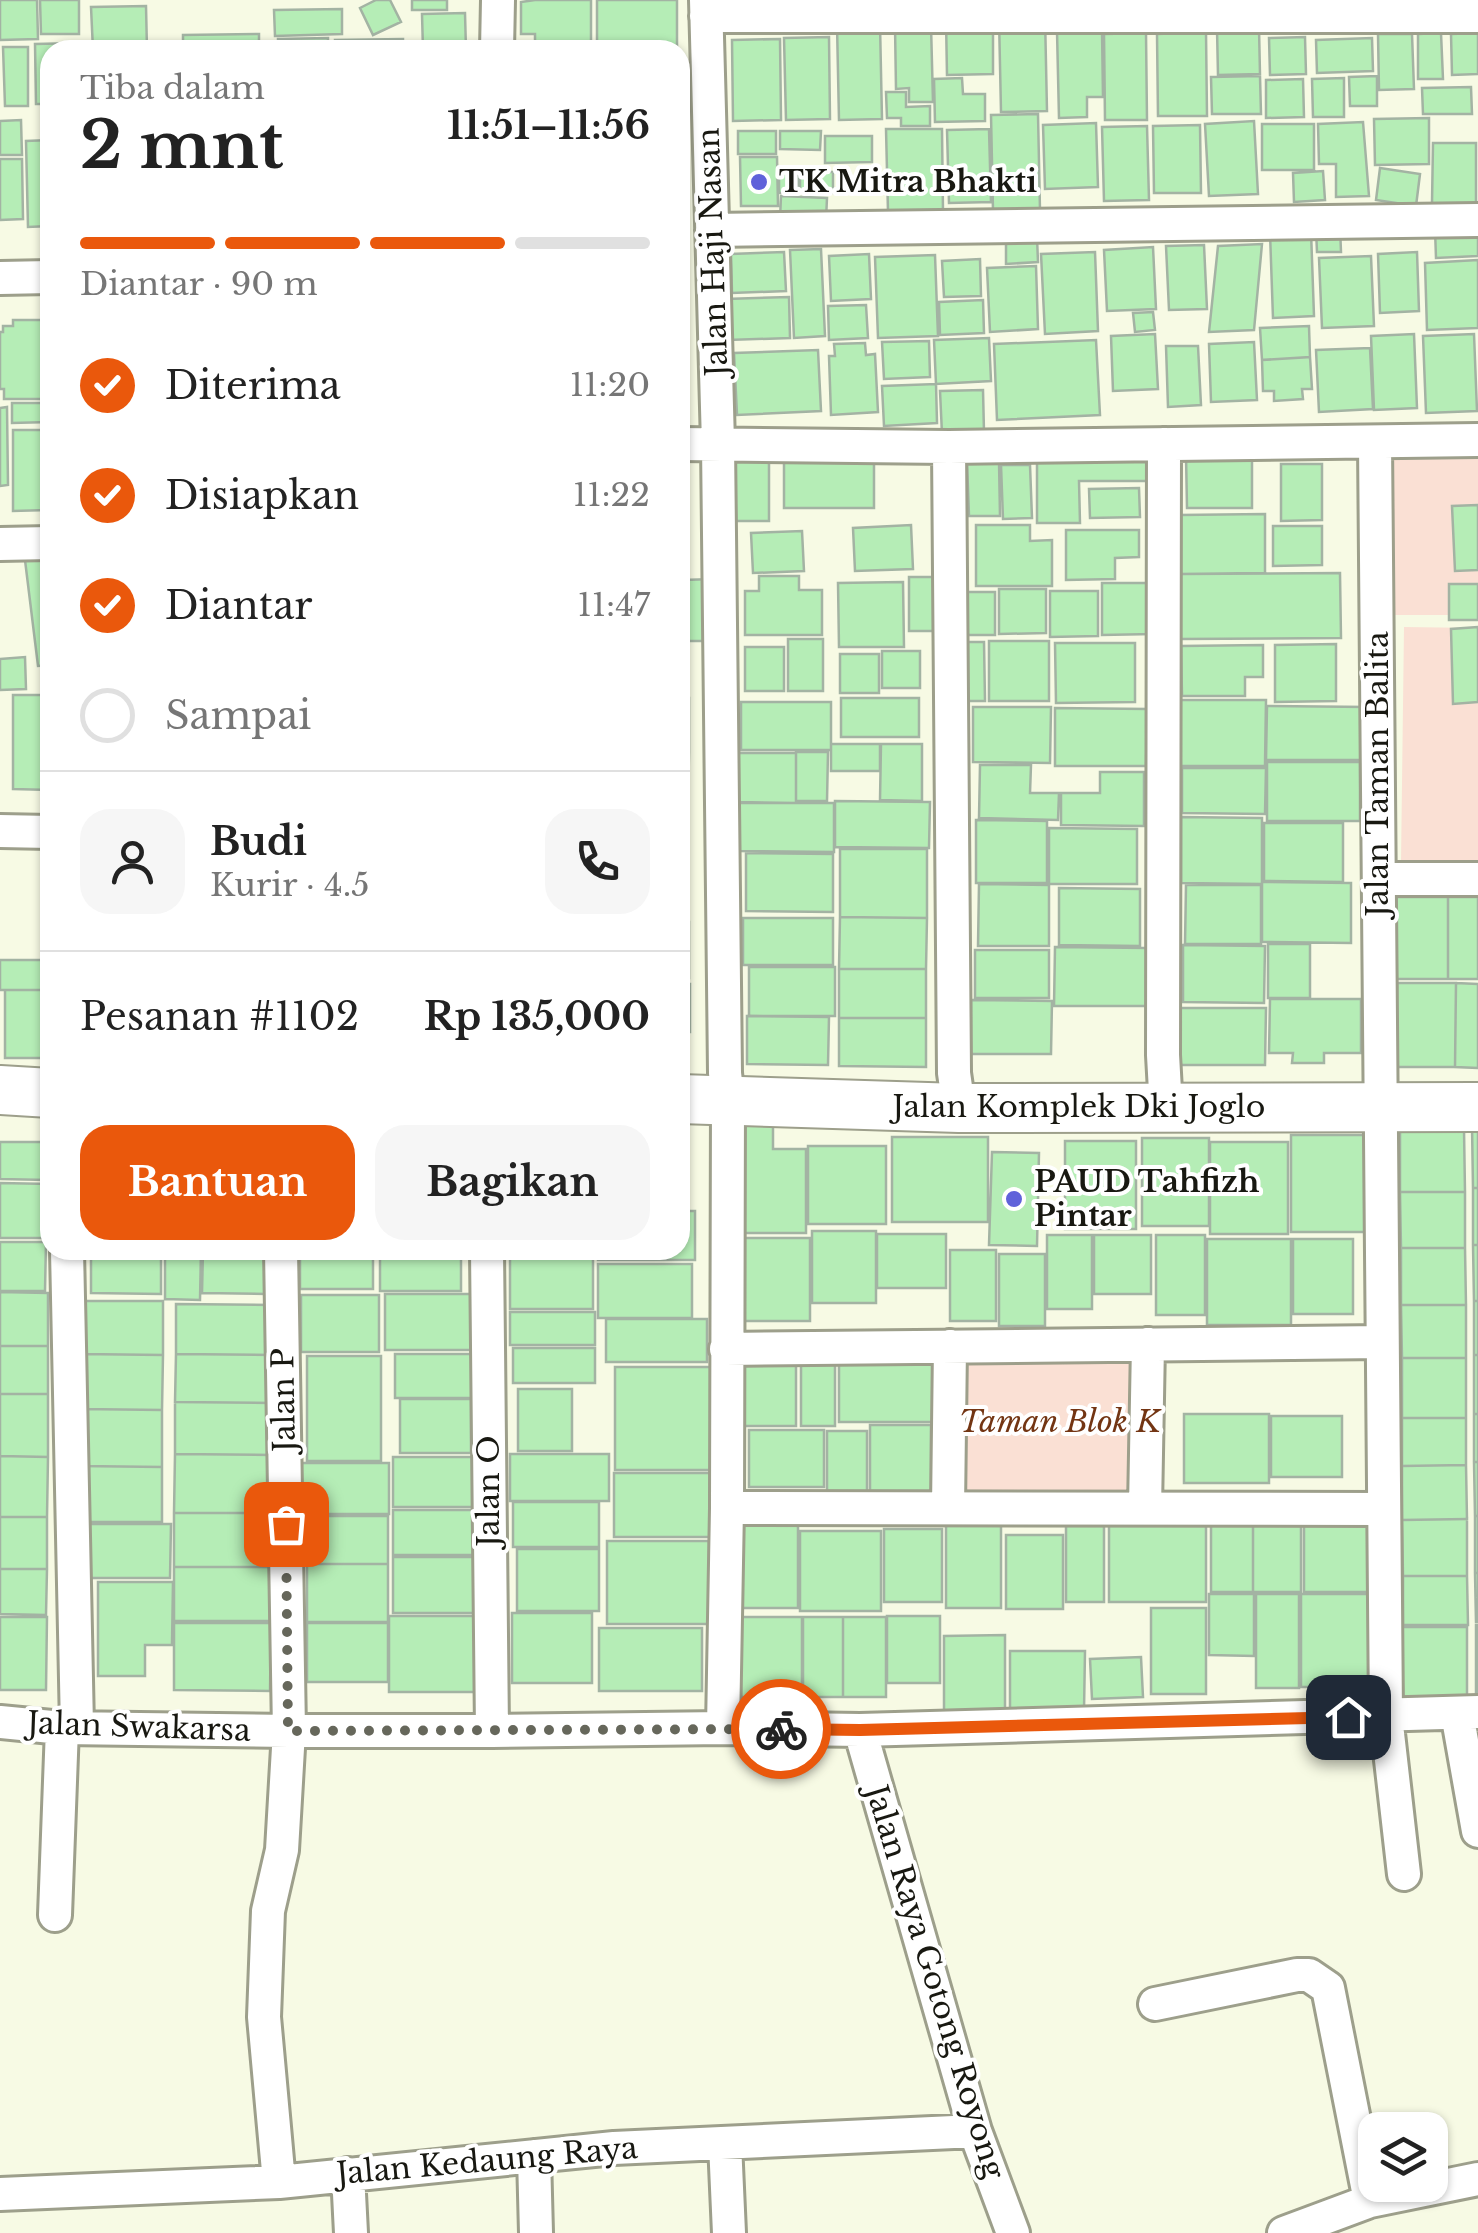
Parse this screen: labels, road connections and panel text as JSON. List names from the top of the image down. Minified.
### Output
{"streets":{"street":["Jalan Haji Nasan","Jalan Taman Balita","Jalan Komplek Dki Joglo","Jalan P","Jalan O","Jalan Swakarsa","Jalan Raya Gotong Royong","Jalan Kedaung Raya"]},"crossings":[["Jalan Haji Nasan","Jalan Komplek Dki Joglo"],["Jalan Haji Nasan","Jalan Swakarsa"],["Jalan Taman Balita","Jalan Komplek Dki Joglo"],["Jalan Taman Balita","Jalan Swakarsa"],["Jalan P","Jalan Swakarsa"],["Jalan P","Jalan Kedaung Raya"],["Jalan O","Jalan Swakarsa"],["Jalan Swakarsa","Jalan Raya Gotong Royong"],["Jalan Raya Gotong Royong","Jalan Kedaung Raya"]],"parks":["Taman Blok K"],"places":["TK Mitra Bhakti","PAUD Tahfizh Pintar"],"page":{"heading":["2 mnt","Tiba dalam","11:51–11:56"],"panel":["Budi","Kurir · 4.5","Pesanan #1102","Rp 135,000"],"bar":"Diantar · 90 m","list":[["Diterima","11:20"],["Disiapkan","11:22"],["Diantar","11:47"],"Sampai"],"buttons":["Bantuan","Bagikan"]}}
